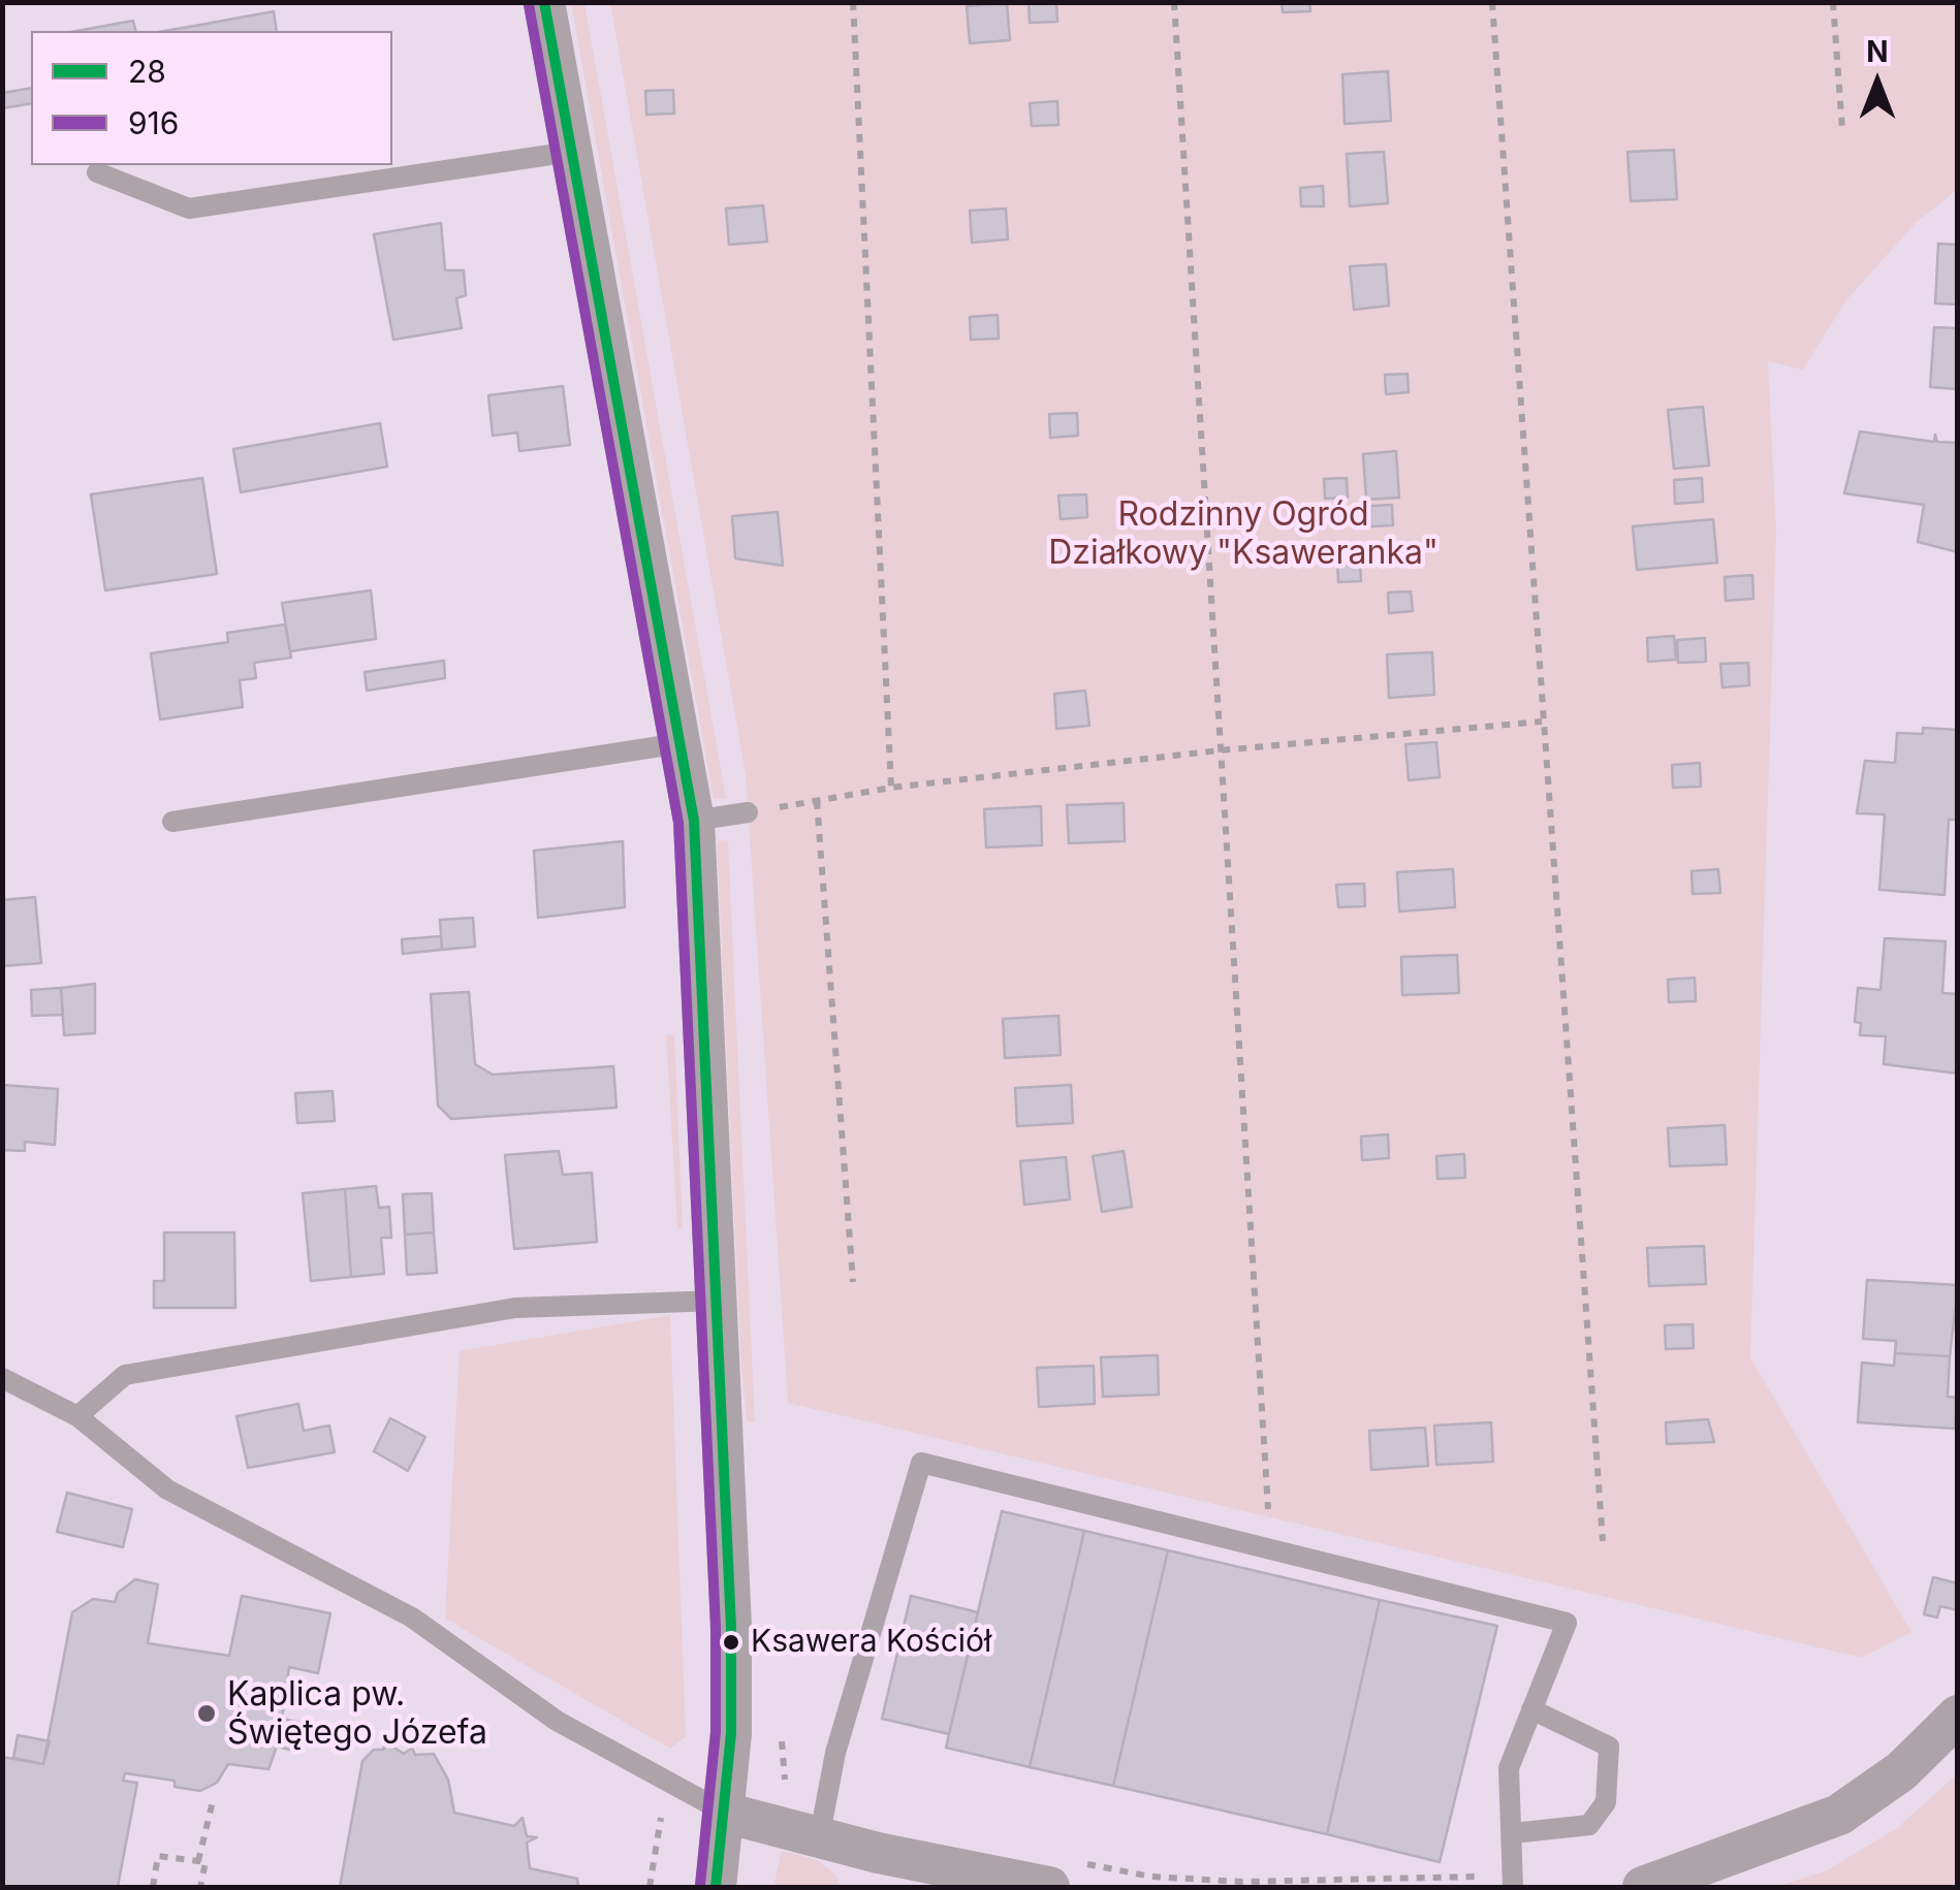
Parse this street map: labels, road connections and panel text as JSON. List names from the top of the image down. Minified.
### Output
{"parks":["Rodzinny Ogród Działkowy \"Ksaweranka\""],"places":["Ksawera Kościół","Kaplica pw. Świętego Józefa"],"lines":["transit line 28","transit line 916"],"legend":["28","916"],"north":"top"}
